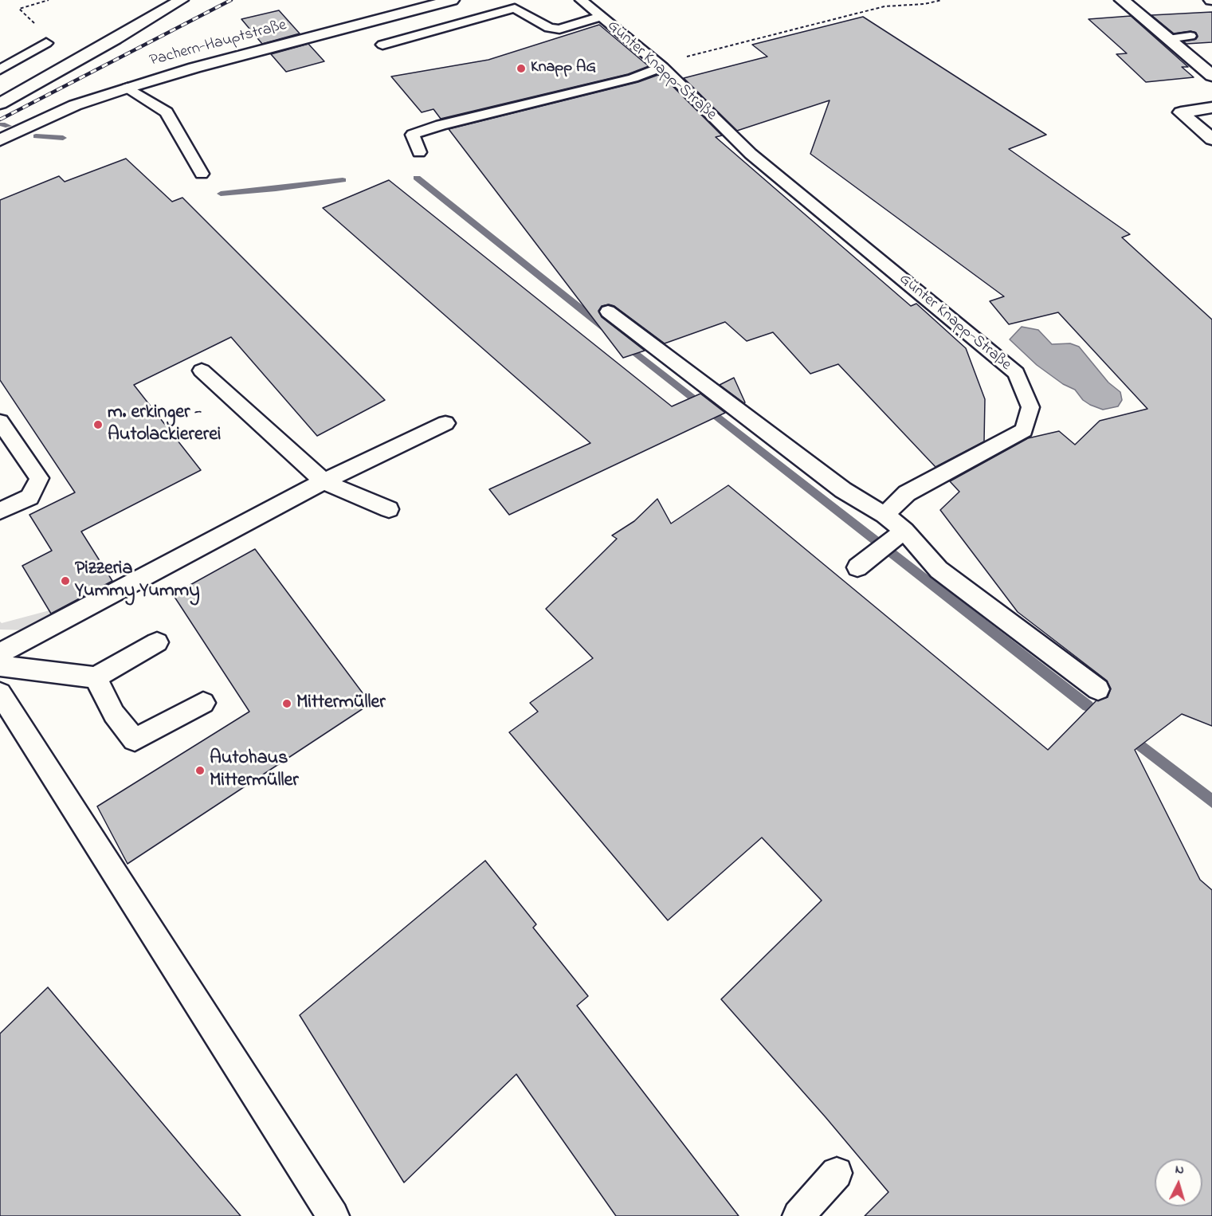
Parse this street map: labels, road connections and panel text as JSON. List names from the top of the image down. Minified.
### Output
{"streets":{"street":["Pachern-Hauptstraße"],"lane":["Günter Knapp-Straße"]},"places":["Knapp AG","m. erkinger - Autolackiererei","Pizzeria Yummy Yummy","Mittermüller","Autohaus Mittermüller"],"north":"top"}
